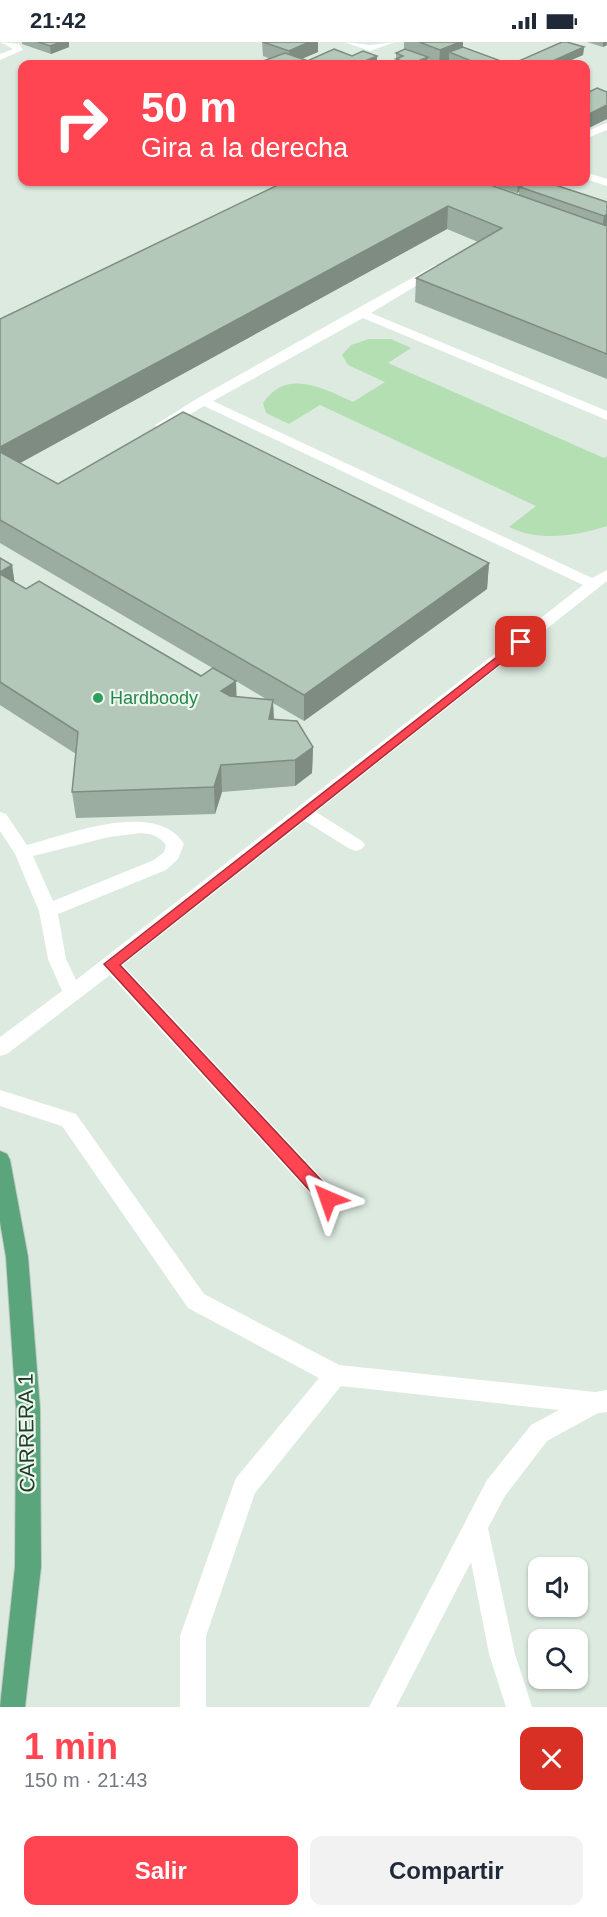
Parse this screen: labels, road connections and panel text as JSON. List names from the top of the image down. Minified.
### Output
{"streets":{"main road":["CARRERA 1"]},"places":["Hardboody"],"page":{"status":"21:42","turn":["50 m","Gira a la derecha"],"heading":["1 min","150 m · 21:43"],"buttons":["Salir","Compartir"]}}
